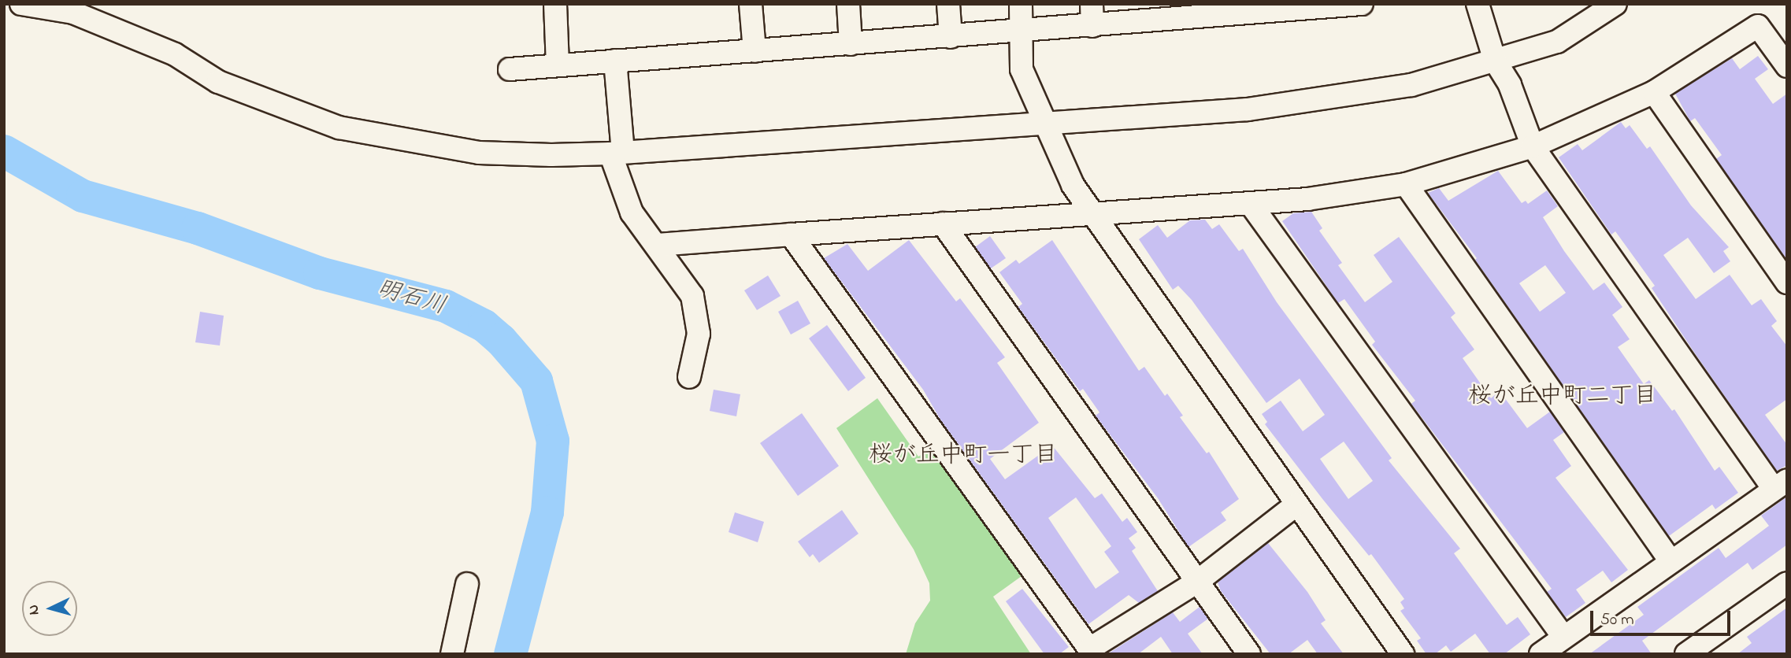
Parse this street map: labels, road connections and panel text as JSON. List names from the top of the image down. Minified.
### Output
{"districts":["桜が丘中町二丁目","桜が丘中町一丁目"],"water":["明石川"],"scale_bar":"50 m","north":"left"}
